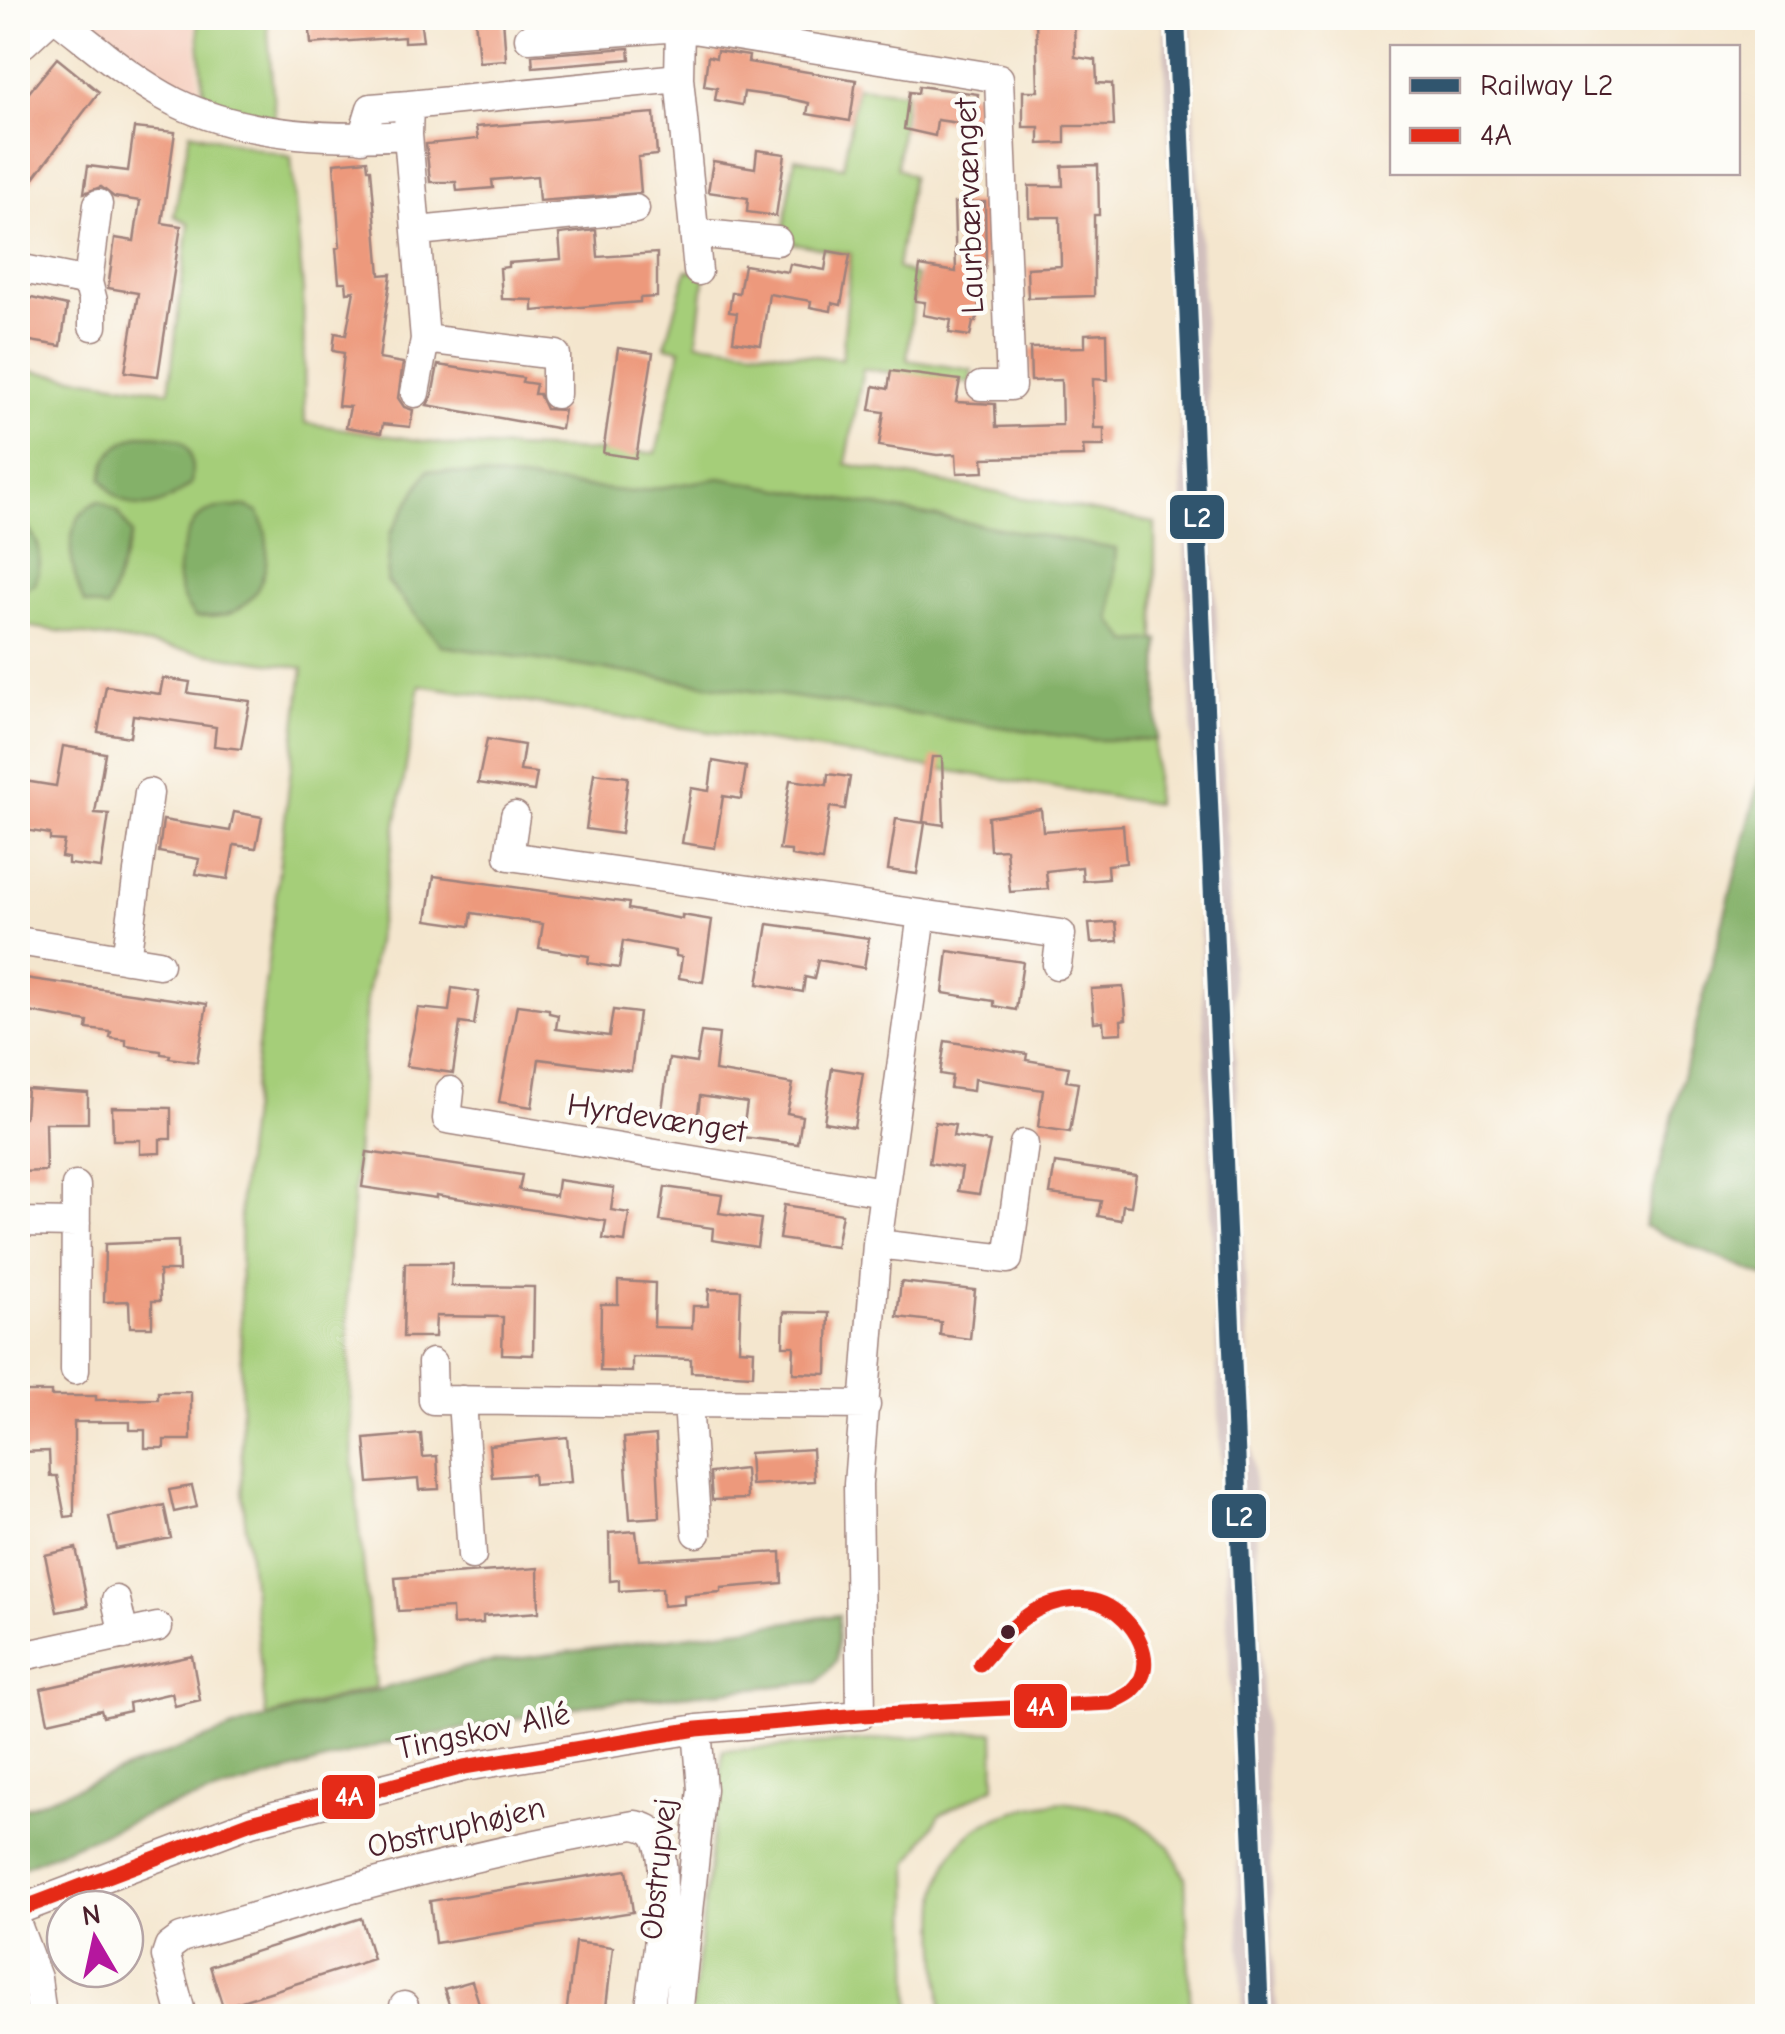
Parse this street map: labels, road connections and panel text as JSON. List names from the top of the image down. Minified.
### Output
{"streets":{"street":["Laurbærvænget","Hyrdevænget","Tingskov Allé","Obstruphøjen","Obstrupvej"]},"crossings":[["Tingskov Allé","Obstrupvej"]],"lines":["rail line L2","transit line 4A"],"legend":["Railway L2","4A"],"north":"top"}
